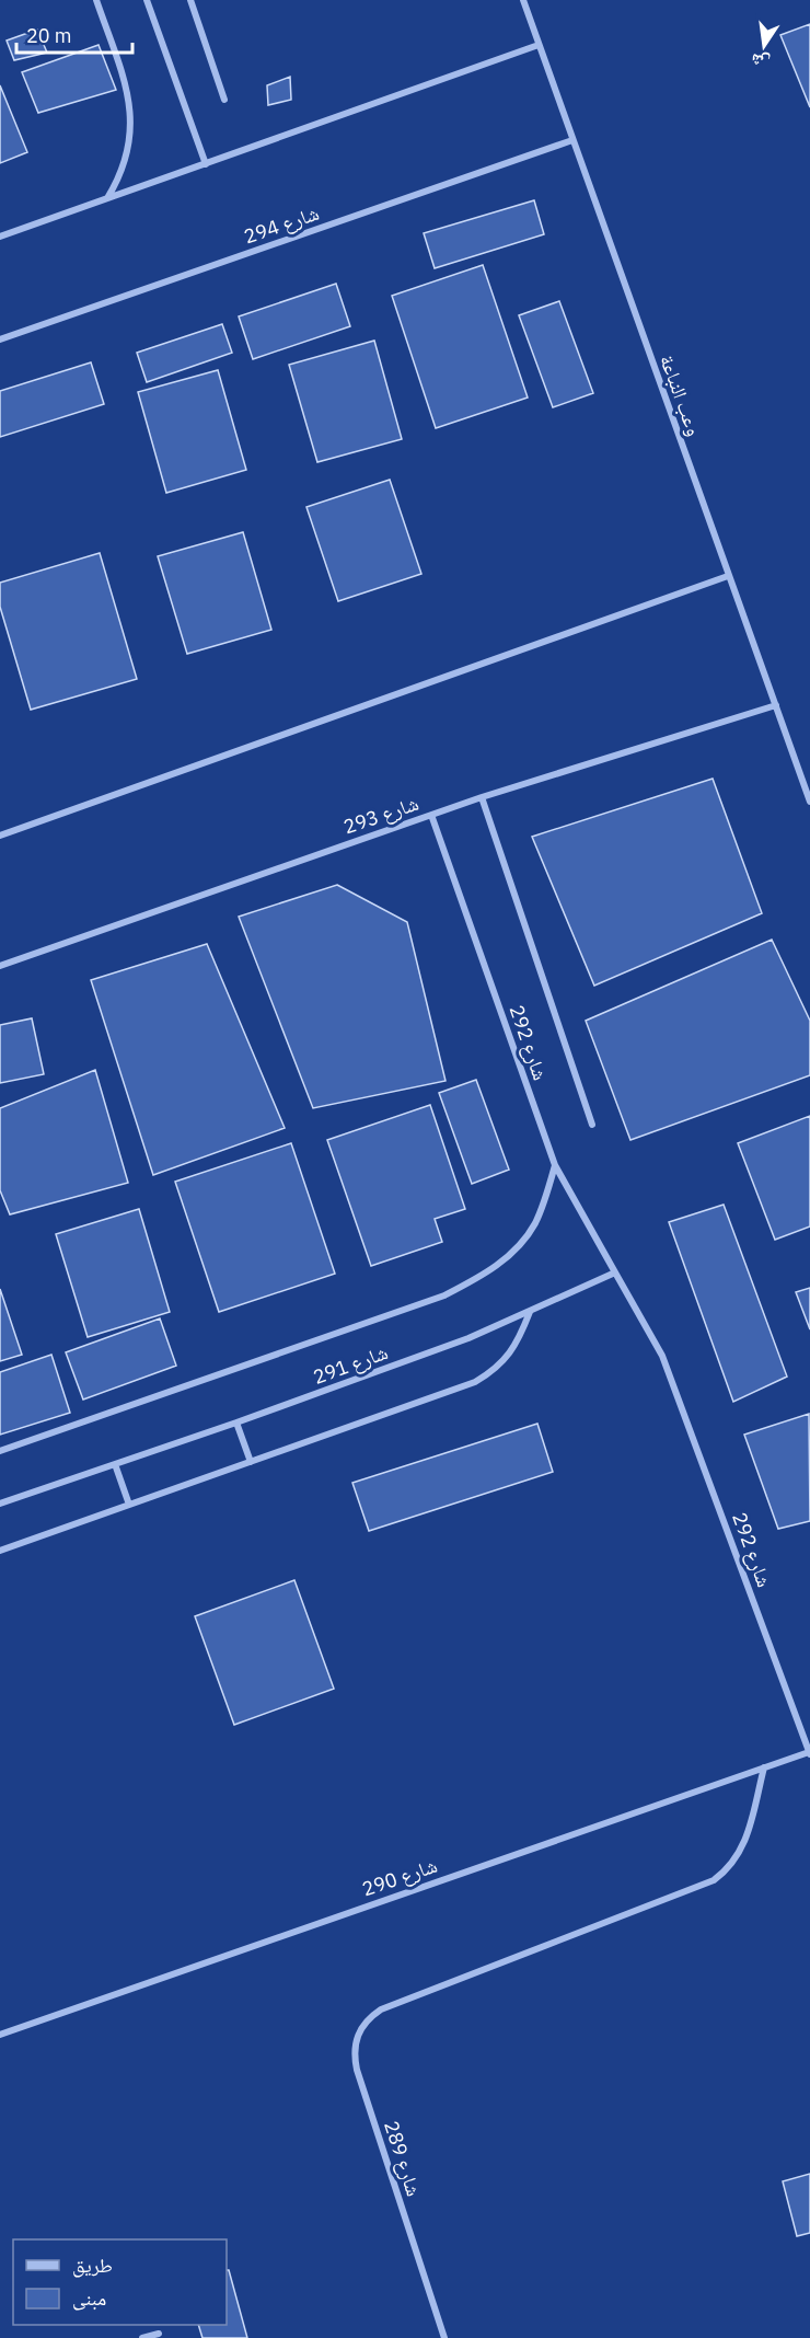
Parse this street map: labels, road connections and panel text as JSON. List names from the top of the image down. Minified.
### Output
{"streets":{"street":["شارع 294","وعب النباعة","شارع 293","شارع 292","شارع 291","شارع 290","شارع 289"]},"crossings":[["شارع 294","وعب النباعة"],["وعب النباعة","شارع 293"],["شارع 293","شارع 292"],["شارع 292","شارع 291"],["شارع 292","شارع 290"],["شارع 290","شارع 289"]],"legend":["طريق","مبنى"],"scale_bar":"20 m","north":"bottom"}
